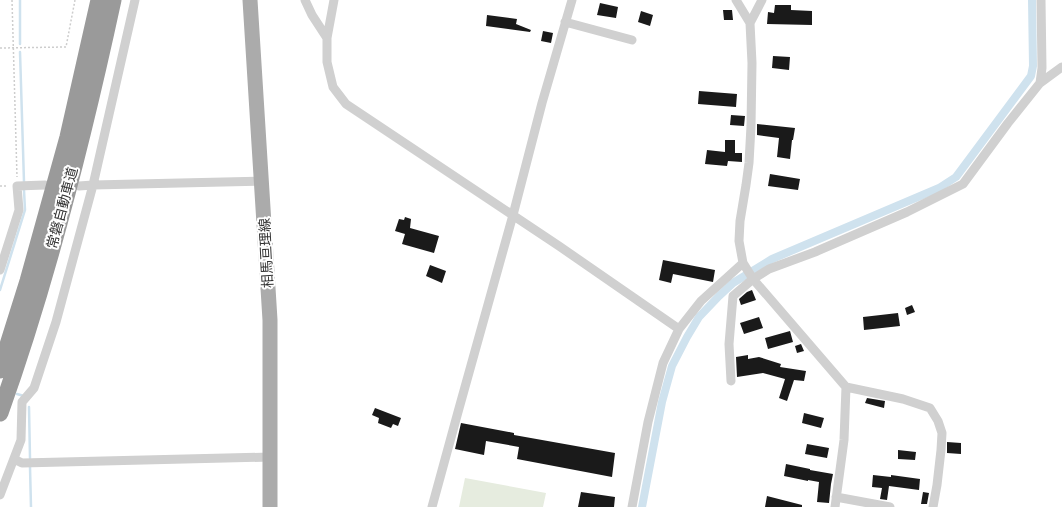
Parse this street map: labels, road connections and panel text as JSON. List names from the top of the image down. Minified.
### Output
{"streets":{"highway":["常磐自動車道"],"main road":["相馬亘理線"]}}
